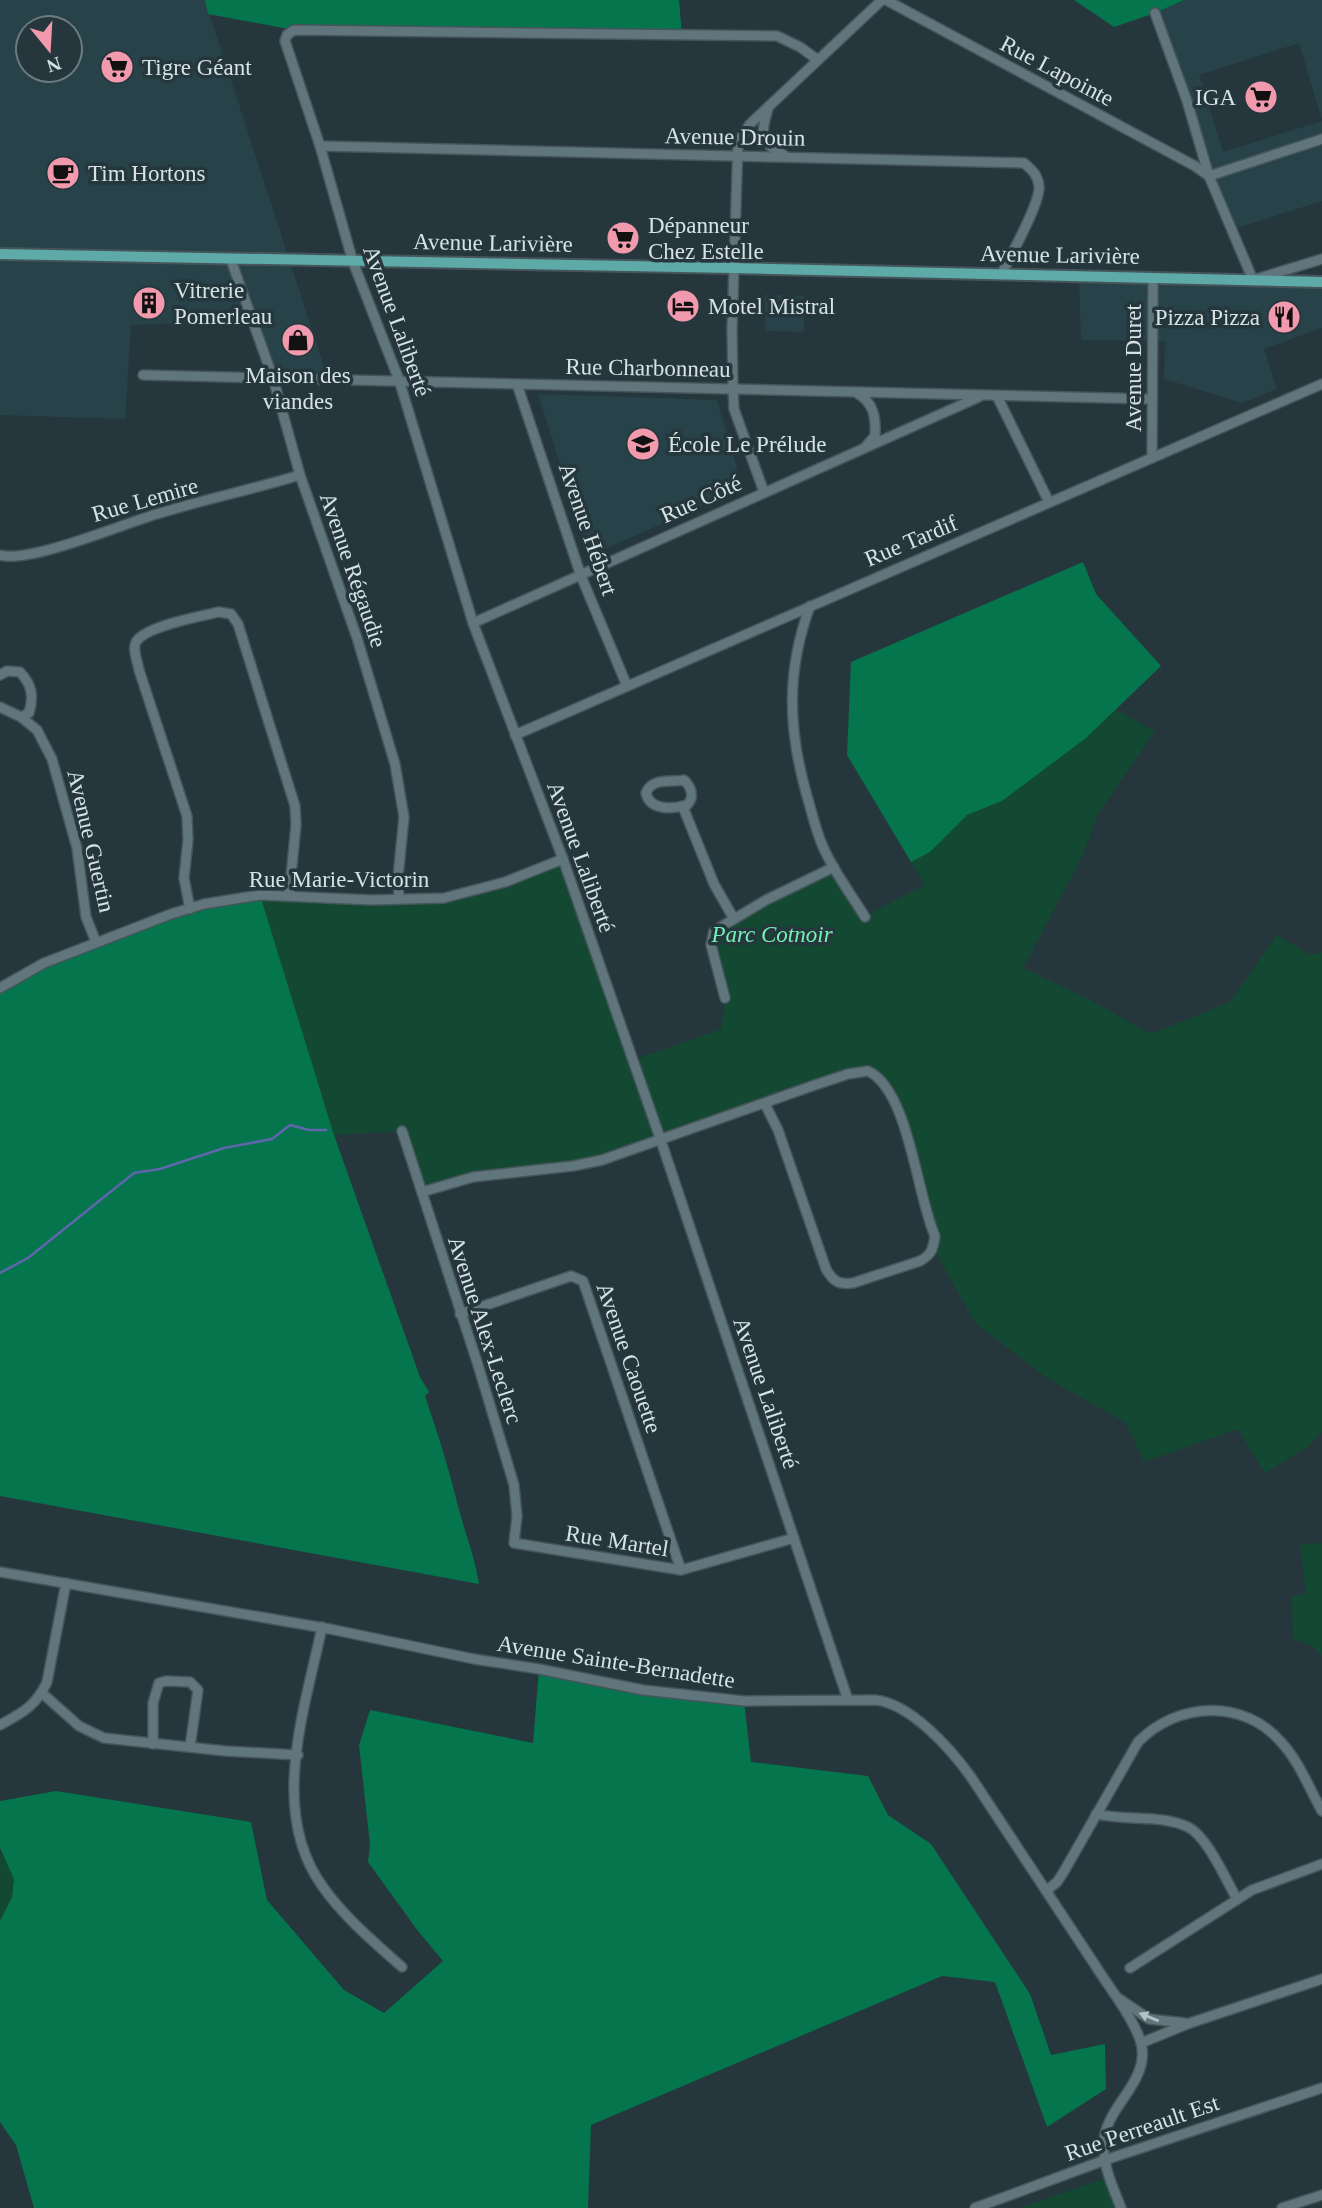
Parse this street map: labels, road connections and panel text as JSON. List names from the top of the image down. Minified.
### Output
{"streets":{"main road":["Avenue Larivière"],"street":["Rue Lapointe","Avenue Drouin","Avenue Laliberté","Rue Charbonneau","Avenue Duret","Rue Côté","Rue Lemire","Avenue Hébert","Rue Tardif","Avenue Régaudie","Avenue Guertin","Rue Marie-Victorin","Avenue Alex-Leclerc","Avenue Caouette","Rue Martel","Avenue Sainte-Bernadette","Rue Perreault Est"]},"crossings":[["Avenue Drouin","Avenue Larivière"],["Avenue Drouin","Avenue Laliberté"],["Avenue Larivière","Avenue Laliberté"],["Avenue Larivière","Avenue Duret"],["Avenue Larivière","Avenue Régaudie"],["Avenue Laliberté","Rue Charbonneau"],["Avenue Laliberté","Rue Côté"],["Avenue Laliberté","Rue Tardif"],["Avenue Laliberté","Rue Marie-Victorin"],["Avenue Laliberté","Rue Martel"],["Avenue Laliberté","Avenue Sainte-Bernadette"],["Rue Charbonneau","Avenue Duret"],["Rue Charbonneau","Rue Côté"],["Rue Charbonneau","Avenue Hébert"],["Rue Charbonneau","Avenue Régaudie"],["Avenue Duret","Rue Tardif"],["Rue Côté","Avenue Hébert"],["Rue Lemire","Avenue Régaudie"],["Avenue Hébert","Rue Tardif"],["Avenue Régaudie","Rue Marie-Victorin"],["Avenue Guertin","Rue Marie-Victorin"],["Avenue Alex-Leclerc","Avenue Caouette"],["Avenue Alex-Leclerc","Rue Martel"],["Avenue Caouette","Rue Martel"]],"parks":["Parc Cotnoir"],"places":{"supermarket":["Tigre Géant","IGA","Dépanneur Chez Estelle"],"cafe":["Tim Hortons"],"building":["Vitrerie Pomerleau"],"hotel":["Motel Mistral"],"restaurant":["Pizza Pizza"],"shop":["Maison des viandes"],"school or university":["École Le Prélude"]},"north":"bottom"}
